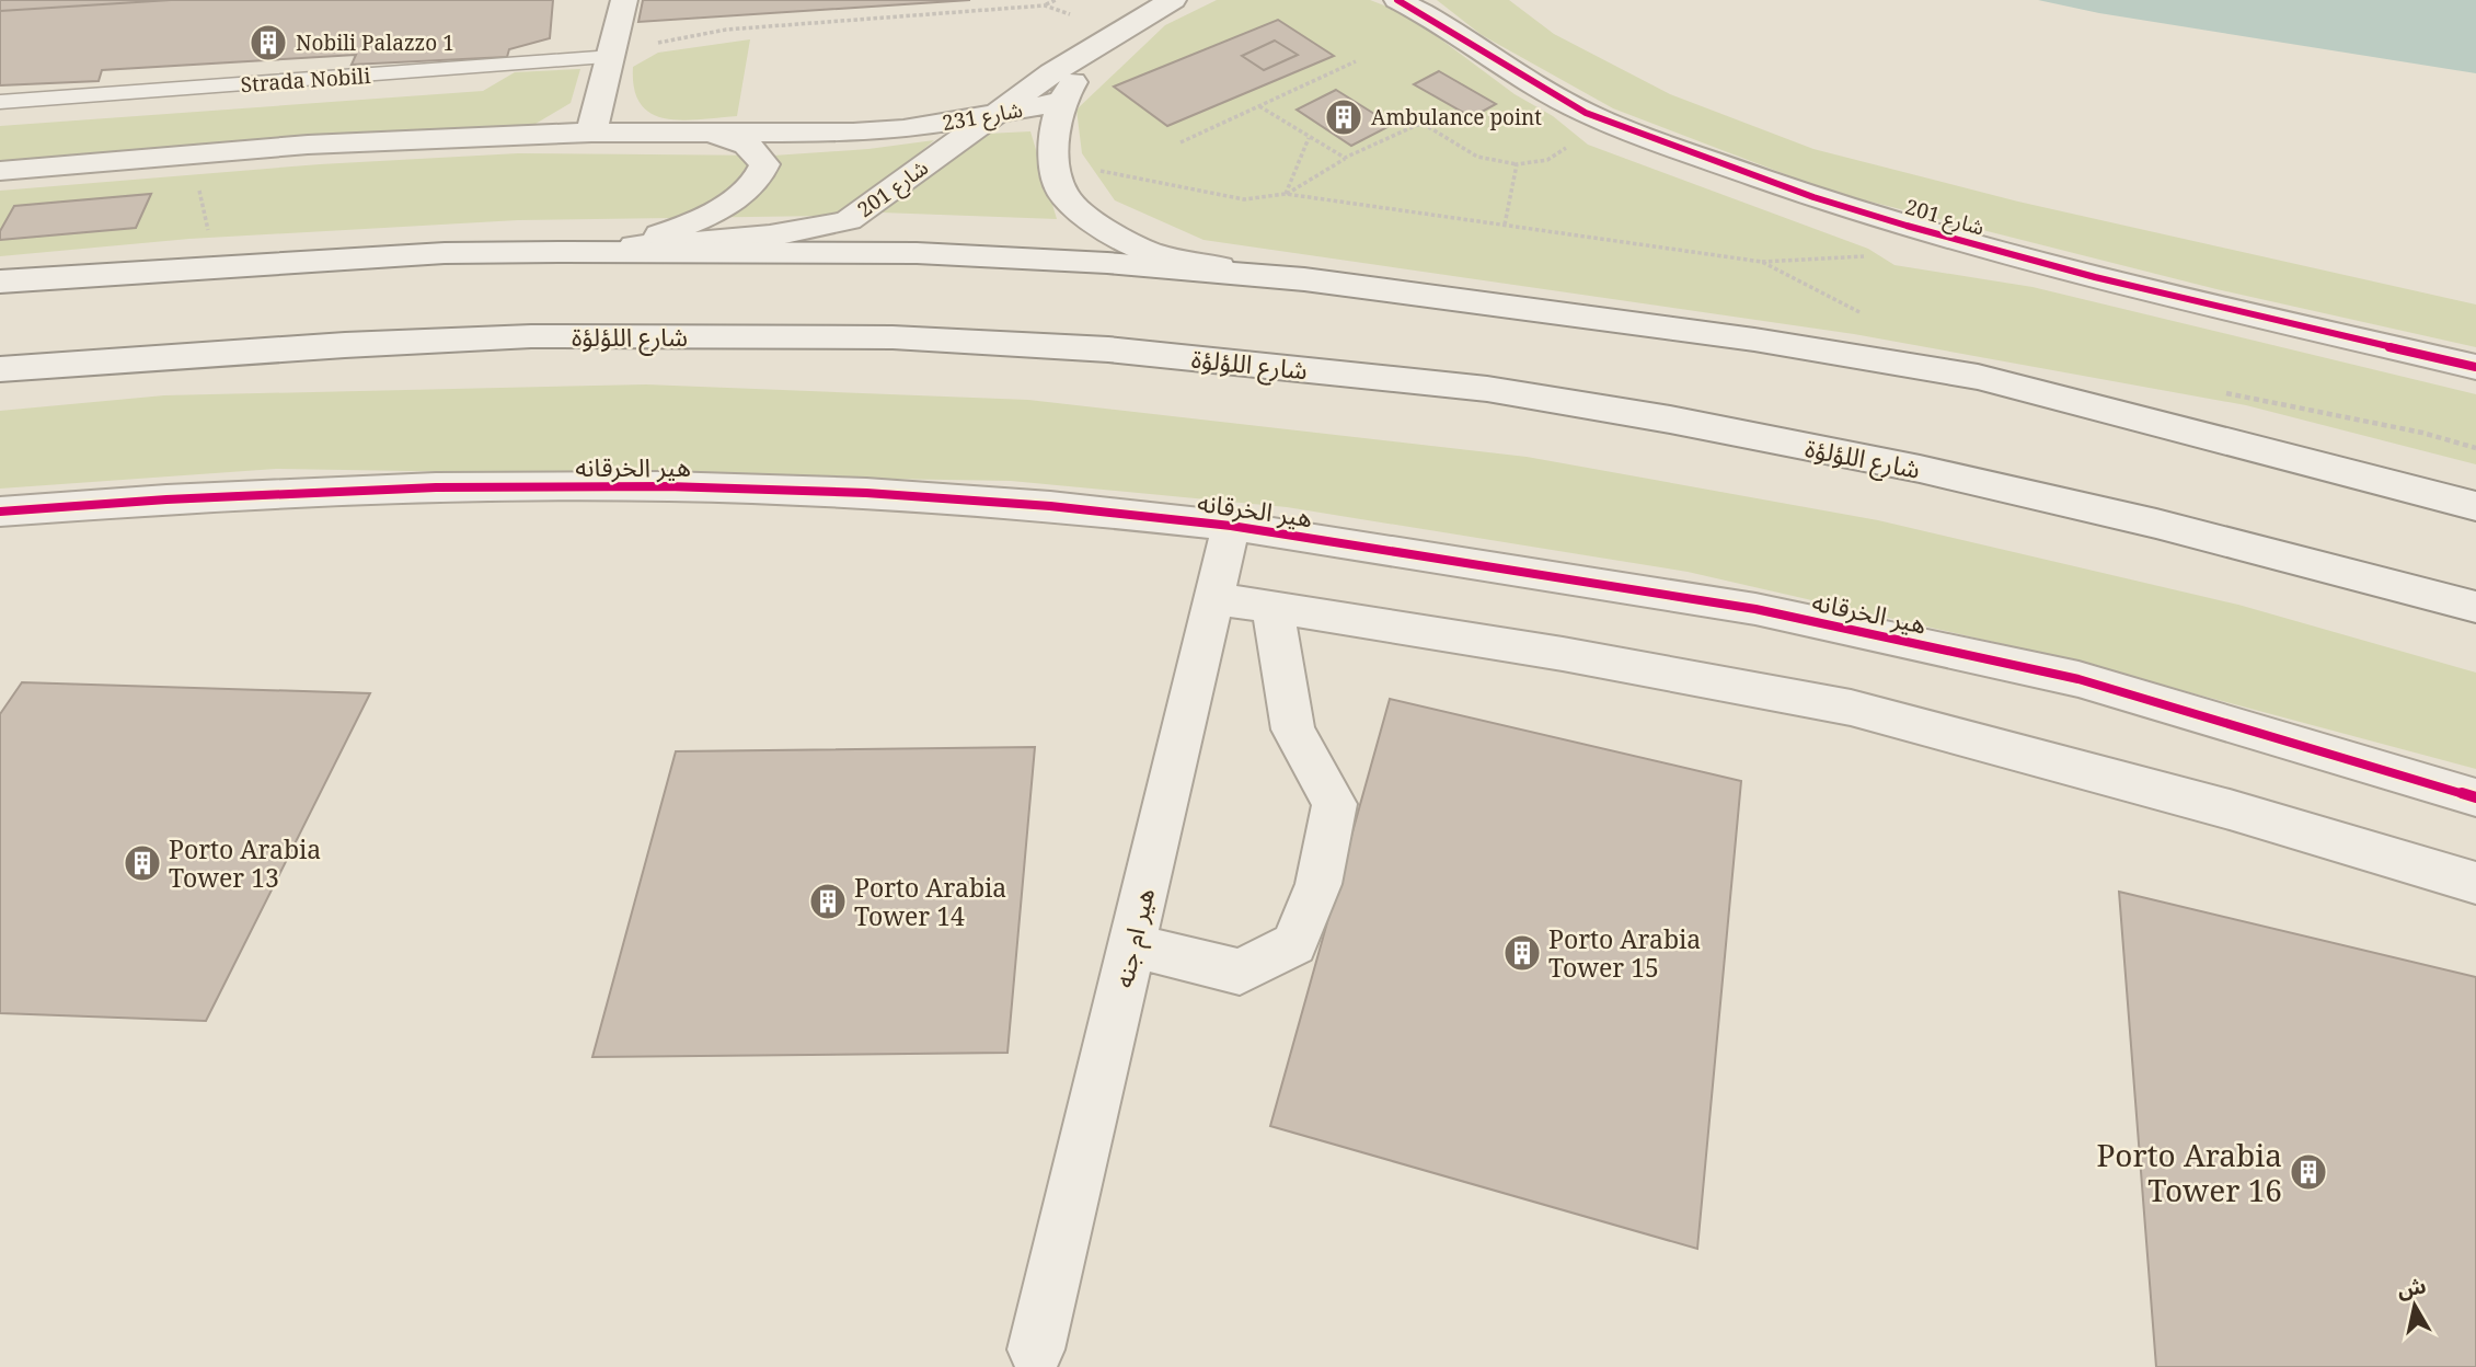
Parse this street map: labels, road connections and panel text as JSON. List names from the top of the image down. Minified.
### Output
{"streets":{"street":["شارع 231","شارع 201","شارع اللؤلؤة","هير الخرقانه","هير ام جنه"],"lane":["Strada Nobili"]},"crossings":[["شارع 231","شارع 201"],["هير الخرقانه","هير ام جنه"]],"places":{"building":["Nobili Palazzo 1","Ambulance point","Porto Arabia Tower 13","Porto Arabia Tower 14","Porto Arabia Tower 15","Porto Arabia Tower 16"]},"north":"top"}
